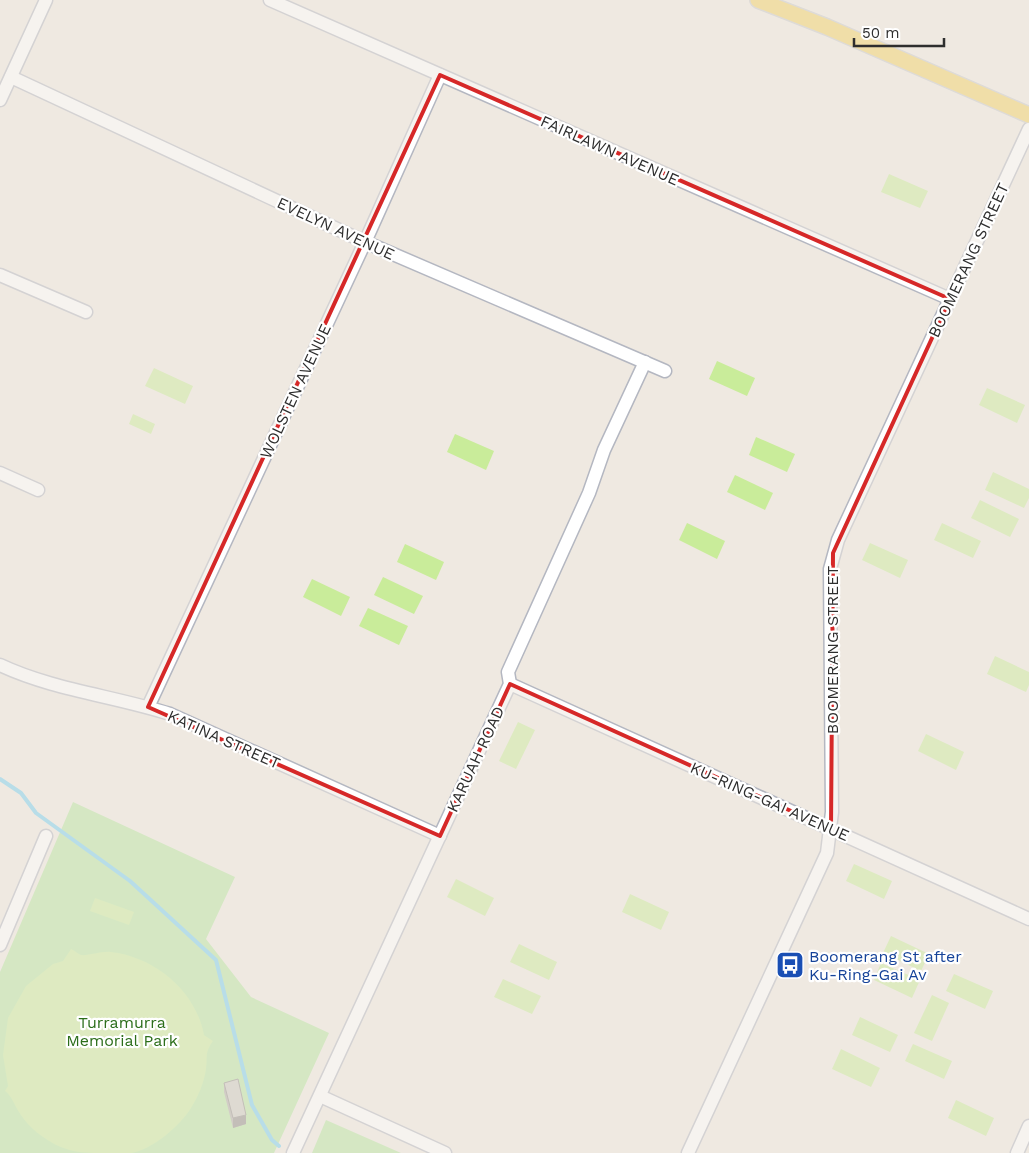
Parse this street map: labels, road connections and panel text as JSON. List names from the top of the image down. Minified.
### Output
{"streets":{"street":["FAIRLAWN AVENUE","EVELYN AVENUE","BOOMERANG STREET","WOLSTEN AVENUE","KATINA STREET","KARUAH ROAD","KU-RING-GAI AVENUE"]},"crossings":[["FAIRLAWN AVENUE","BOOMERANG STREET"],["FAIRLAWN AVENUE","WOLSTEN AVENUE"],["EVELYN AVENUE","WOLSTEN AVENUE"],["EVELYN AVENUE","KARUAH ROAD"],["BOOMERANG STREET","KU-RING-GAI AVENUE"],["WOLSTEN AVENUE","KATINA STREET"],["KATINA STREET","KARUAH ROAD"],["KARUAH ROAD","KU-RING-GAI AVENUE"]],"parks":["Turramurra Memorial Park"],"places":{"bus stop":["Boomerang St after Ku-Ring-Gai Av"]},"scale_bar":"50 m"}
